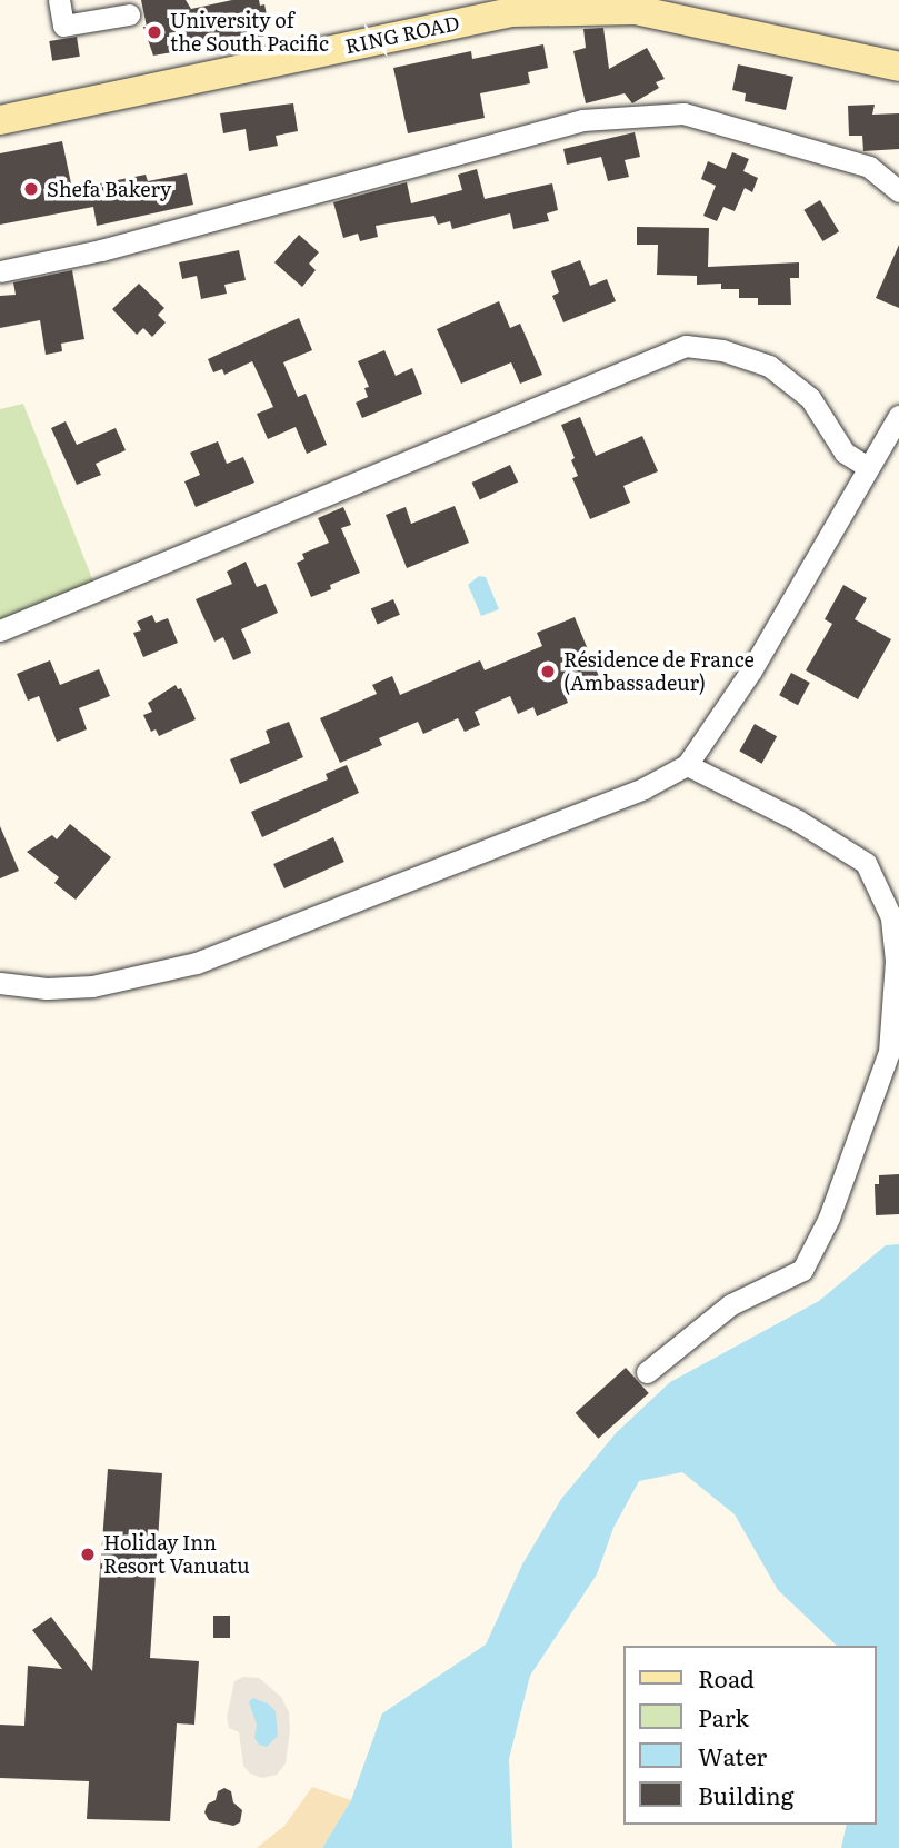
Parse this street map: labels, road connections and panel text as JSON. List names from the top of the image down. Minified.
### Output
{"streets":{"main road":["RING ROAD"]},"places":["University of the South Pacific","Shefa Bakery","Résidence de France (Ambassadeur)","Holiday Inn Resort Vanuatu"],"legend":["Road","Park","Water","Building"]}
